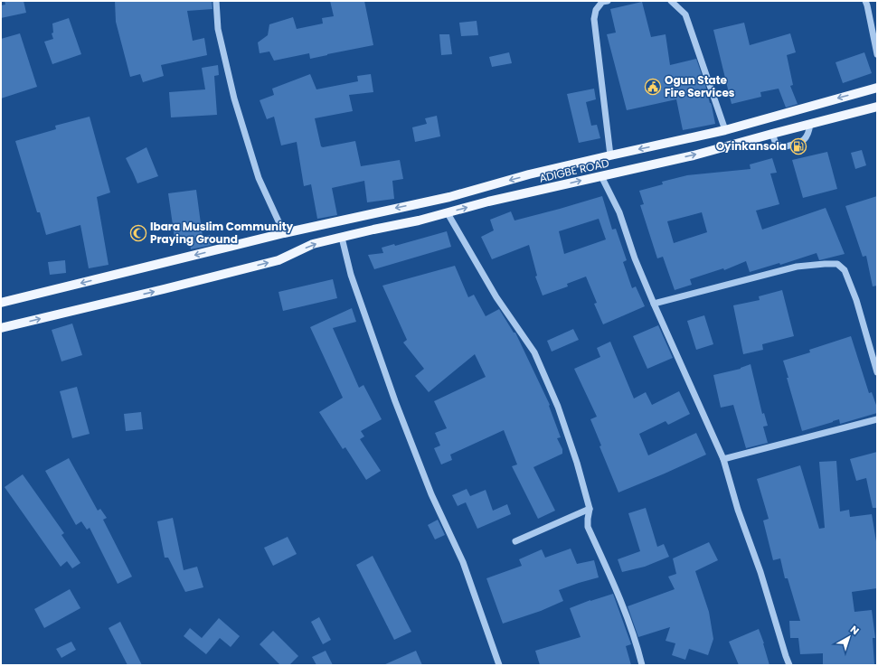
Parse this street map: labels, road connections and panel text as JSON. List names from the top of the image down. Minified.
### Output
{"streets":{"main road":["ADIGBE ROAD"]},"places":{"public building":["Ogun State Fire Services"],"fuel station":["Oyinkansola"],"mosque":["Ibara Muslim Community Praying Ground"]},"north":"top right"}
